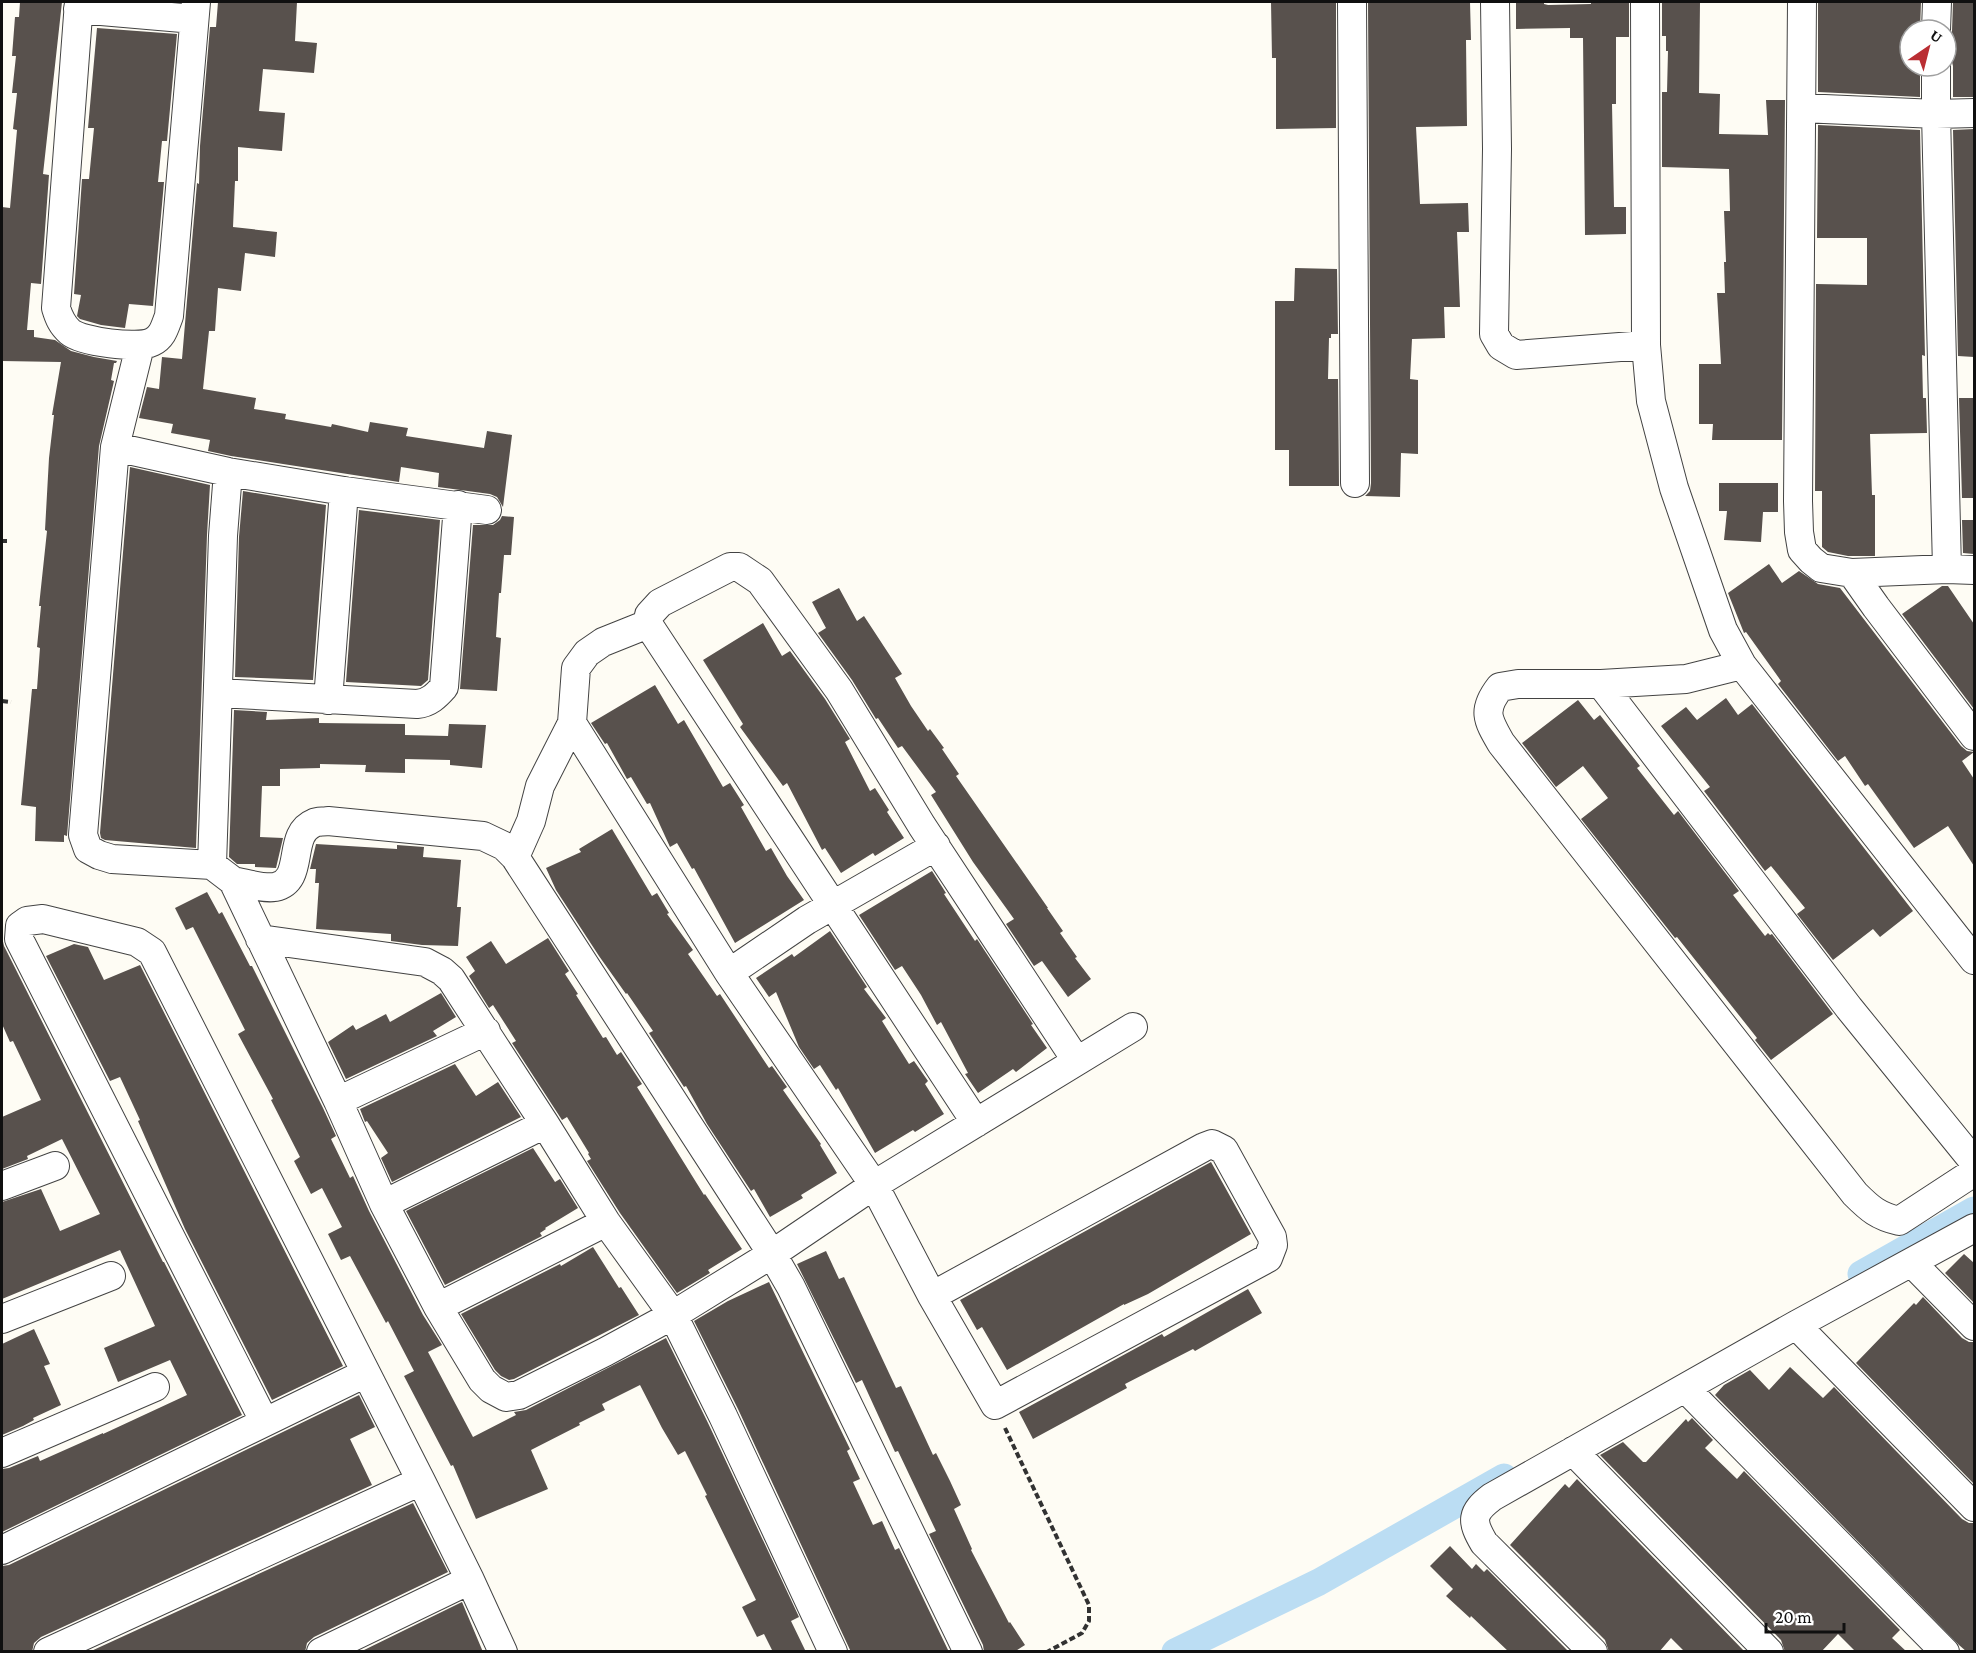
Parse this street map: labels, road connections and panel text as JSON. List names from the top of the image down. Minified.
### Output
{"scale_bar":"20 m","north":"top right"}
